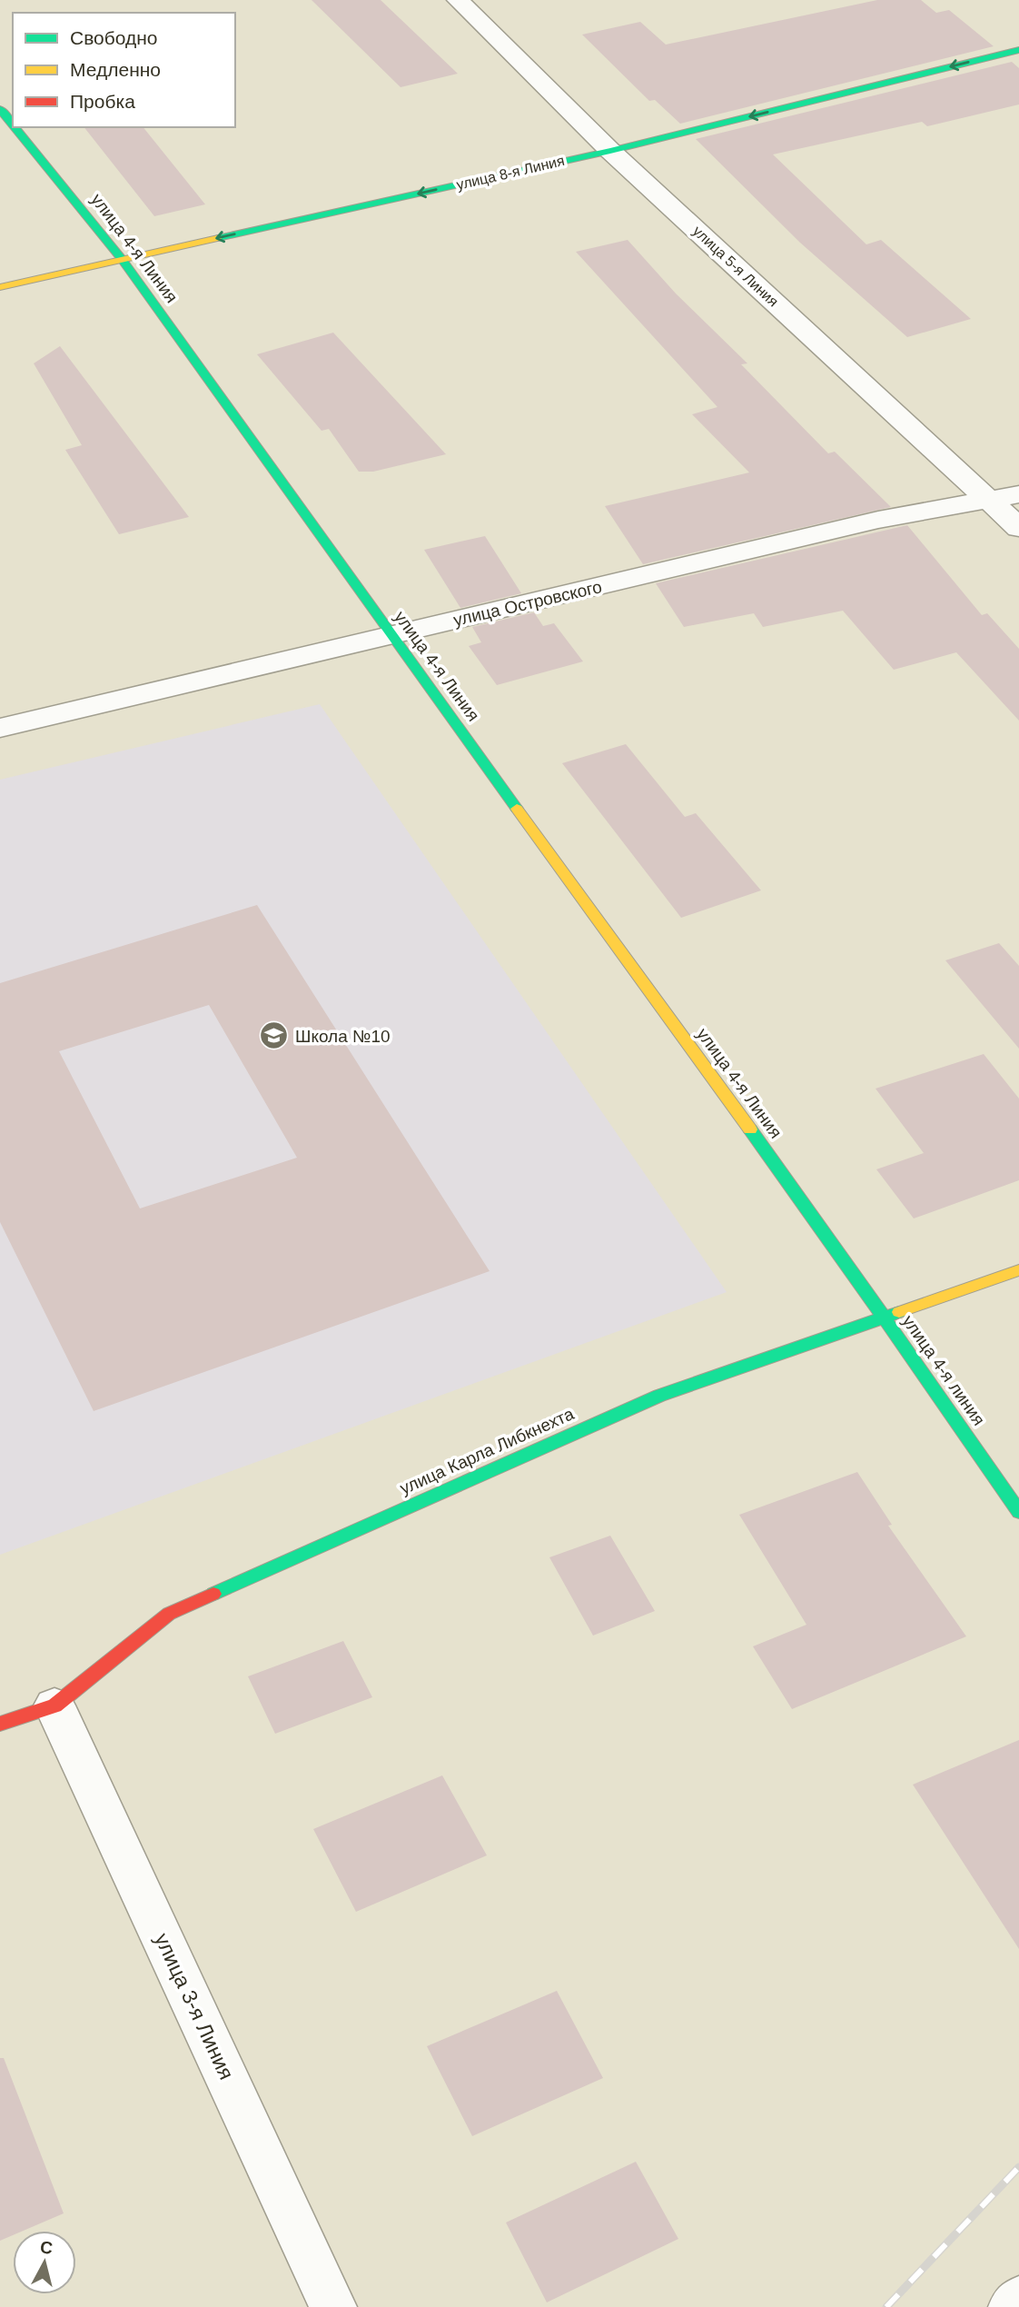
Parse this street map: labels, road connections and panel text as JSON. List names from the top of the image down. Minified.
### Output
{"streets":{"street":["улица 8-я Линия","улица 4-я Линия","улица 5-я Линия","улица Островского","улица 4-я линия","улица Карла Либкнехта","улица 3-я Линия"]},"crossings":[["улица 8-я Линия","улица 4-я Линия"],["улица 8-я Линия","улица 5-я Линия"],["улица 4-я Линия","улица Островского"],["улица 4-я Линия","улица 4-я линия"],["улица 5-я Линия","улица Островского"],["улица 4-я линия","улица Карла Либкнехта"],["улица Карла Либкнехта","улица 3-я Линия"]],"one_way":["улица 8-я Линия"],"places":{"school or university":["Школа №10"]},"legend":["Свободно","Медленно","Пробка"],"north":"top"}
